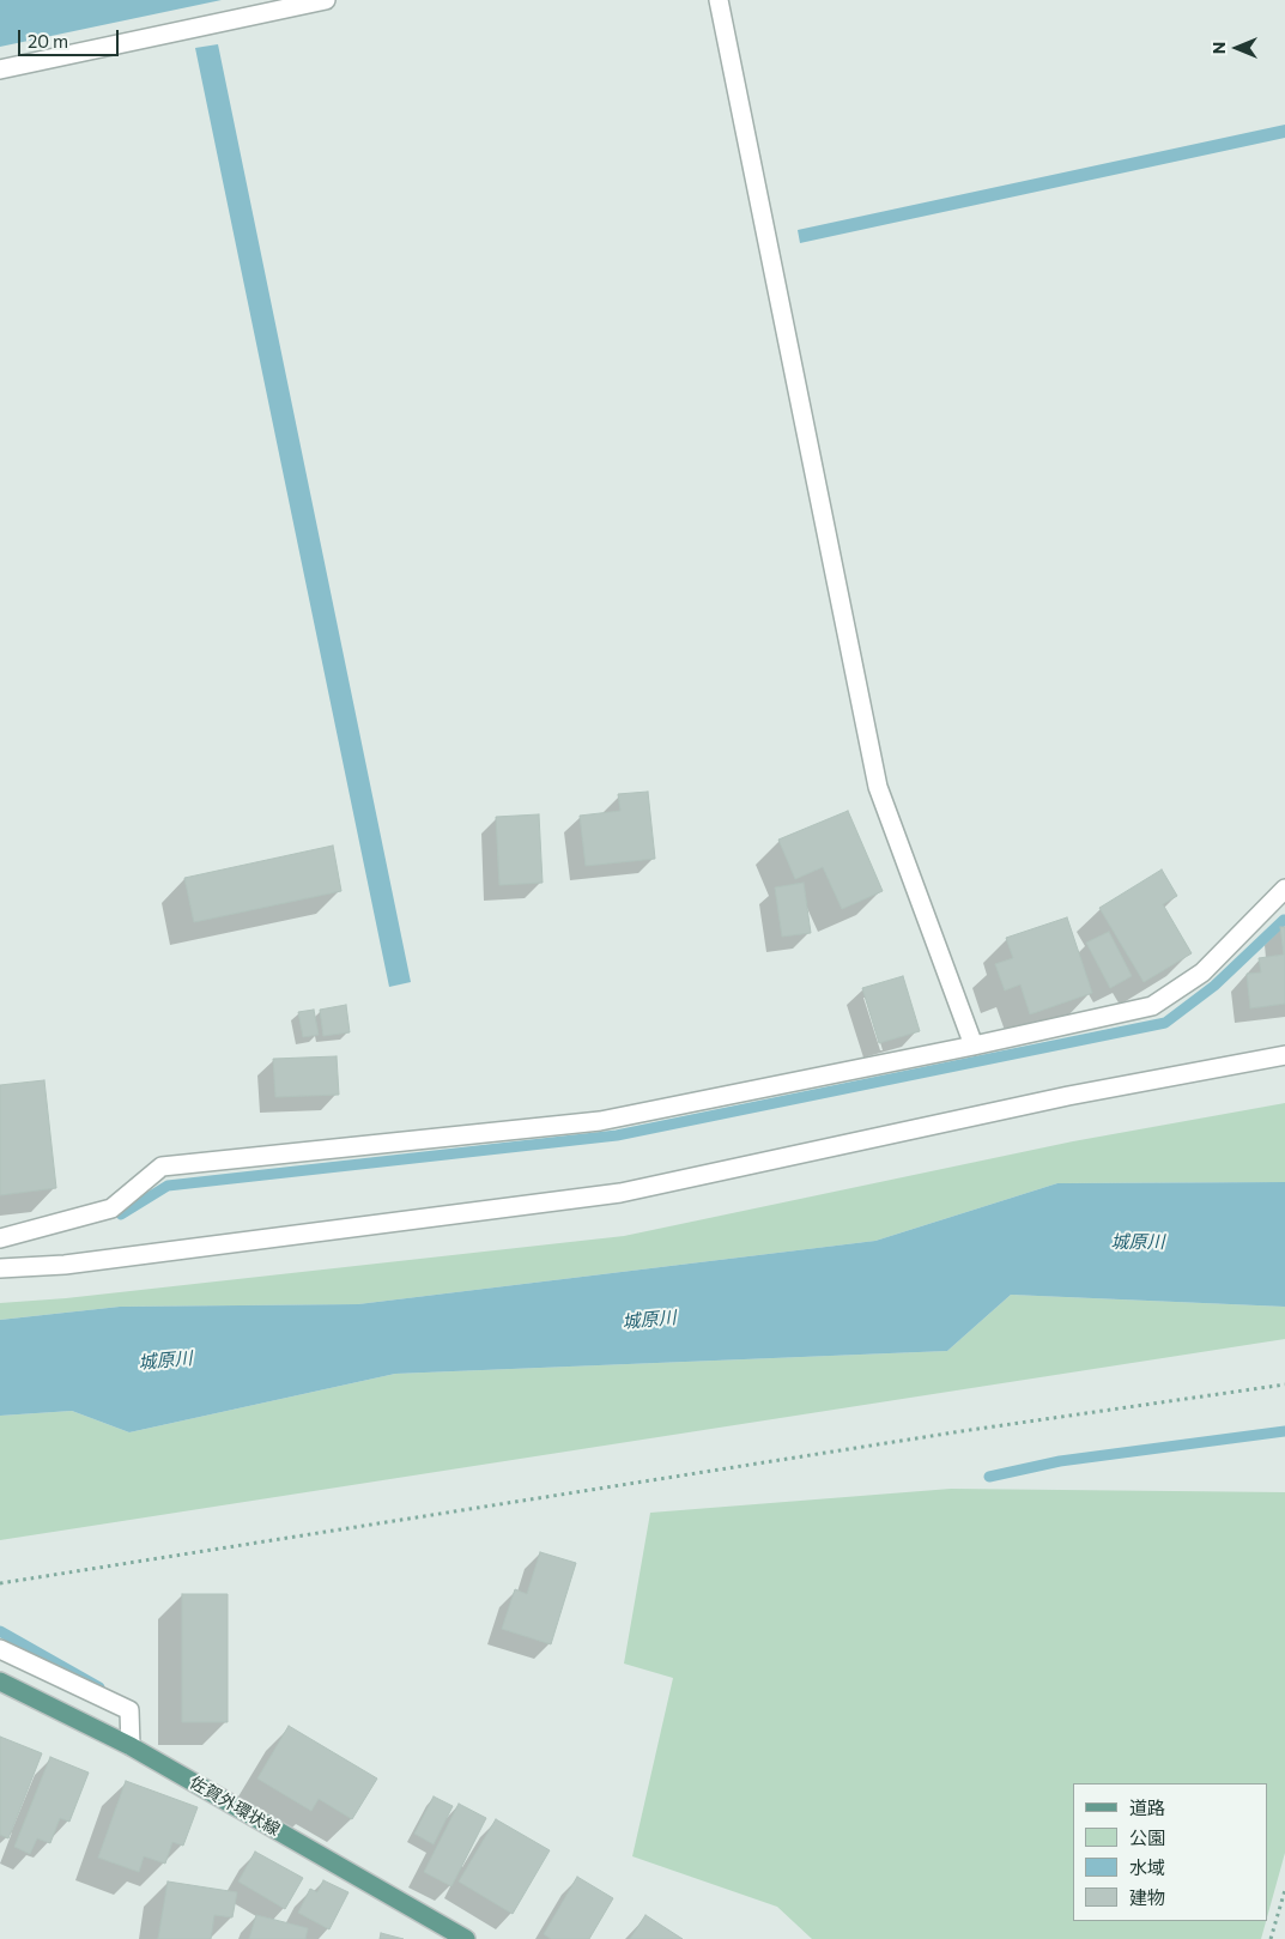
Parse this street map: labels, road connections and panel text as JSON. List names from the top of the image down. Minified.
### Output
{"streets":{"main road":["佐賀外環状線"]},"water":["城原川"],"legend":["道路","公園","水域","建物"],"scale_bar":"20 m","north":"left"}
